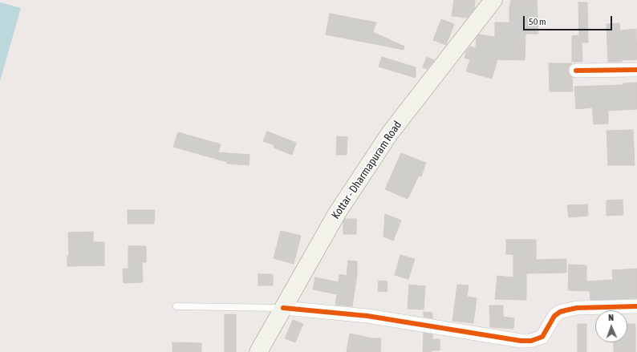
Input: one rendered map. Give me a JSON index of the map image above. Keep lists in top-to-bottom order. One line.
{"streets":{"main road":["Kottar - Dharmapuram Road"]},"scale_bar":"50 m","north":"top"}
